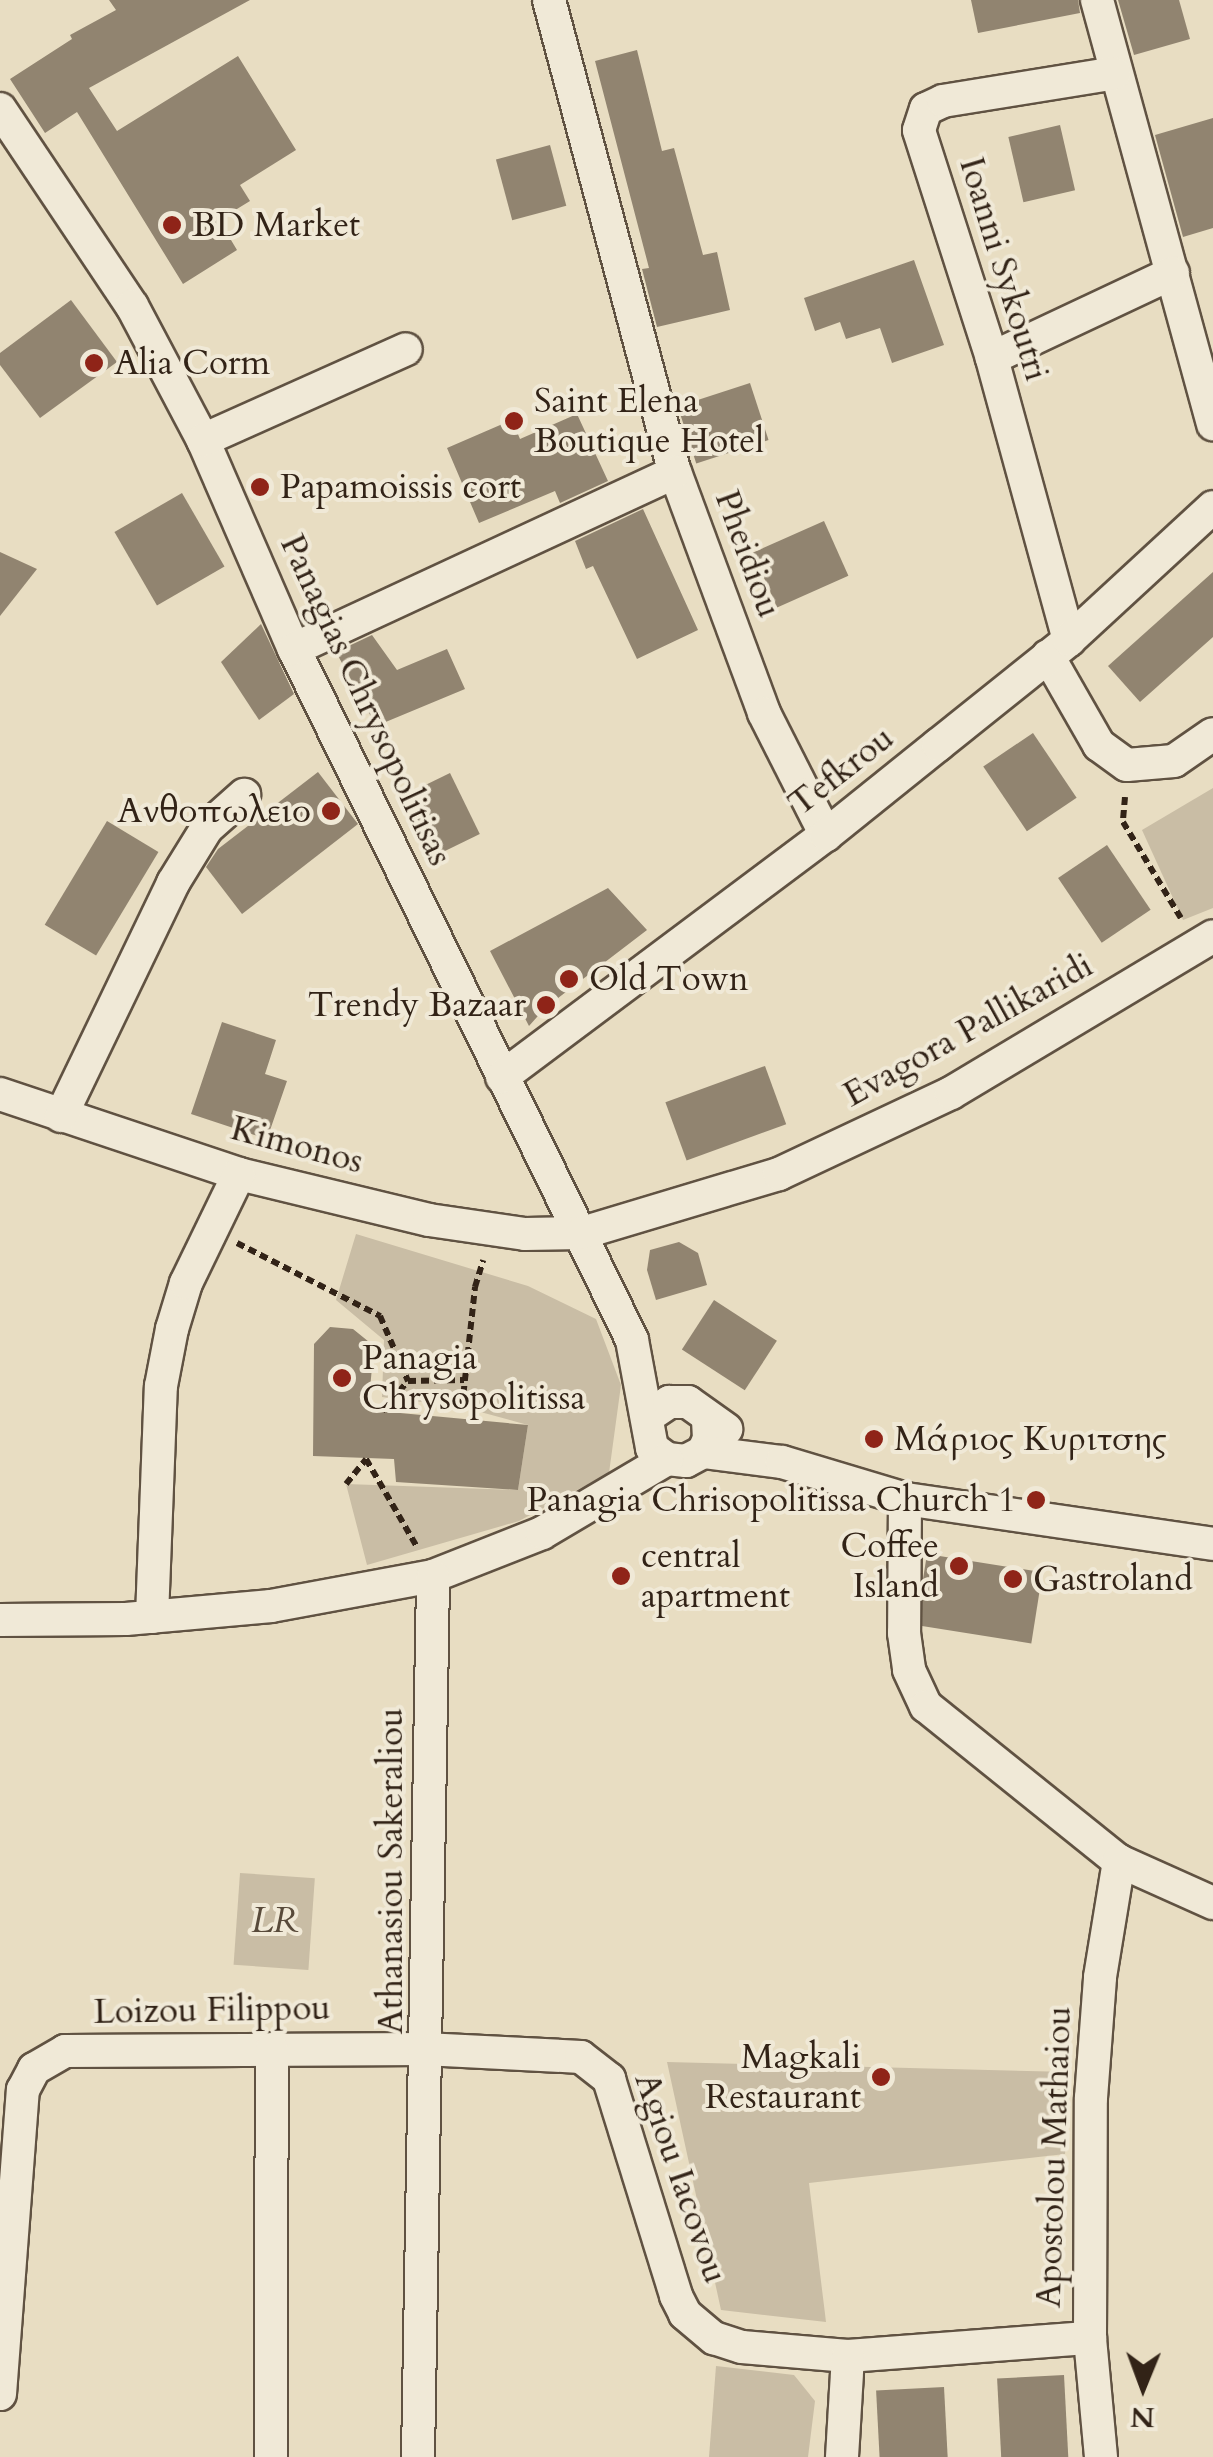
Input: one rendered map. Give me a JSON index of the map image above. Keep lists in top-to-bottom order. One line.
{"streets":{"street":["Ioanni Sykoutri","Pheidiou","Panagias Chrysopolitisas","Tefkrou","Evagora Pallikaridi","Kimonos","Athanasiou Sakeraliou","Loizou Filippou","Apostolou Mathaiou","Agiou Iacovou"]},"crossings":[["Ioanni Sykoutri","Tefkrou"],["Pheidiou","Tefkrou"],["Panagias Chrysopolitisas","Tefkrou"],["Panagias Chrysopolitisas","Evagora Pallikaridi"],["Panagias Chrysopolitisas","Kimonos"],["Evagora Pallikaridi","Kimonos"],["Athanasiou Sakeraliou","Loizou Filippou"],["Athanasiou Sakeraliou","Agiou Iacovou"],["Apostolou Mathaiou","Agiou Iacovou"]],"parks":["LR"],"places":["BD Market","Alia Corm","Saint Elena Boutique Hotel","Papamoissis cort","Ανθοπωλειο","Old Town","Trendy Bazaar","Panagia Chrysopolitissa","Μάριος Κυριτσης","Panagia Chrisopolitissa Church 1","Coffee Island","central apartment","Gastroland","Magkali Restaurant"],"north":"bottom"}
